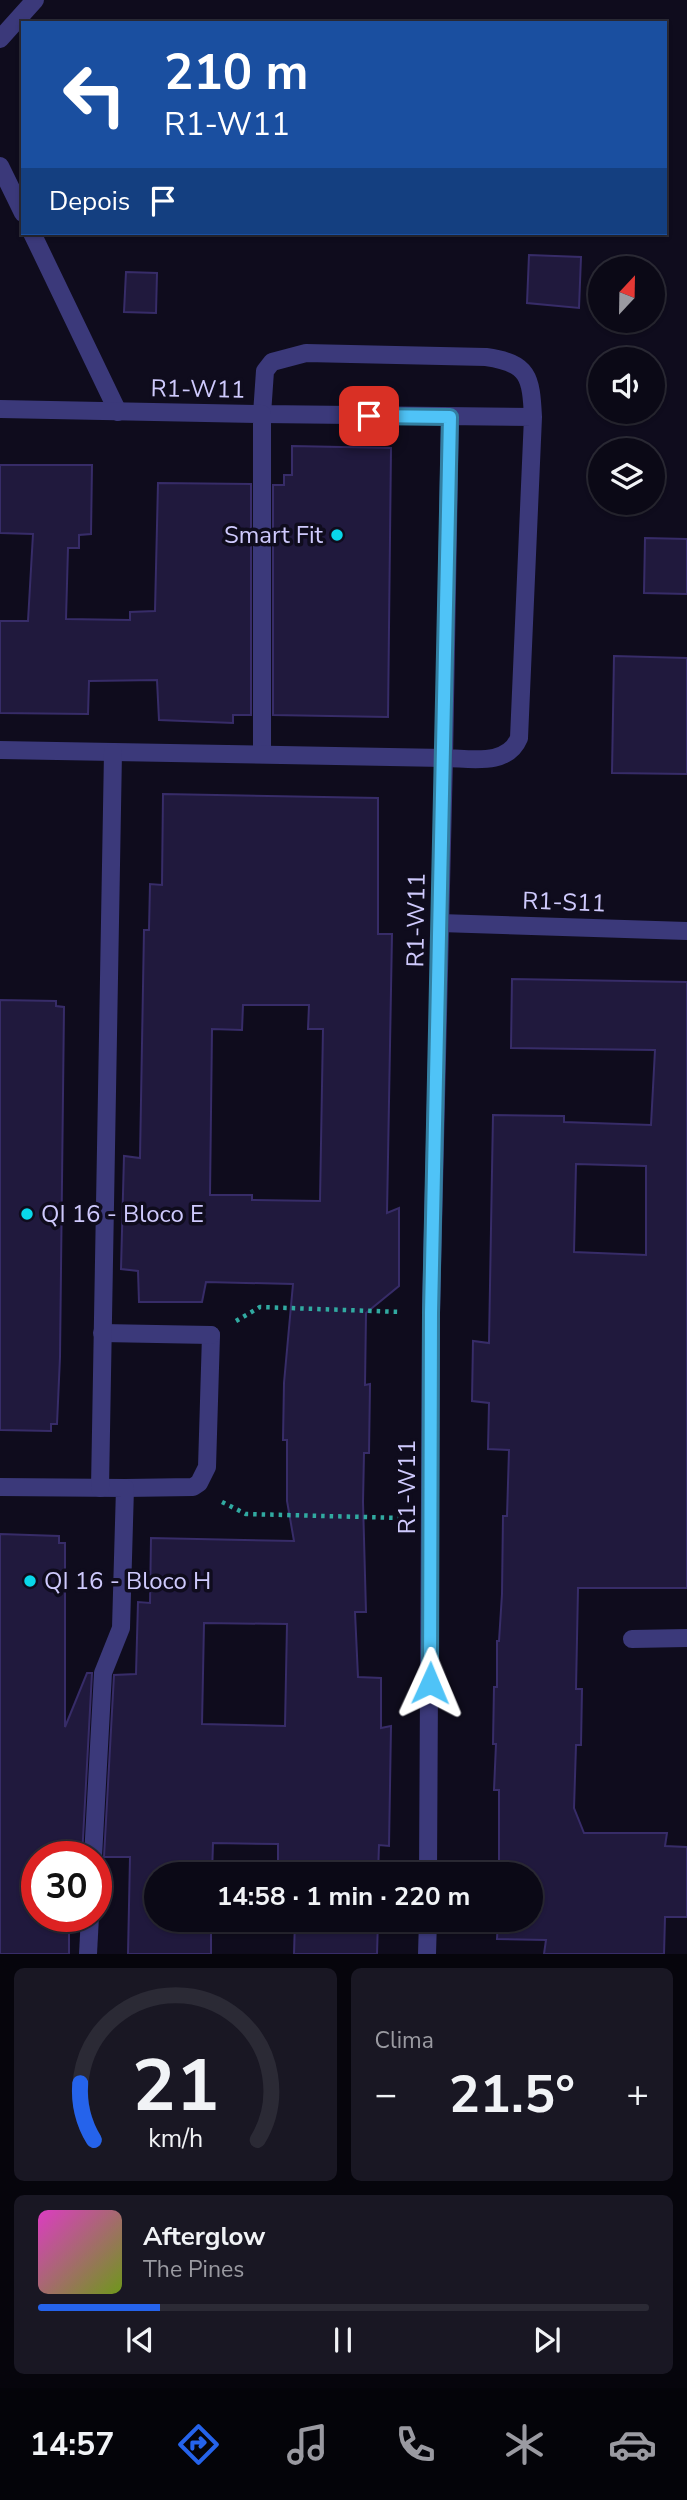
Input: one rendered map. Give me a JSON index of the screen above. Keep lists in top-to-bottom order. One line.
{"streets":{"street":["R1-W11","R1-S11"]},"crossings":[["R1-W11","R1-S11"]],"places":["Smart Fit","QI 16 - Bloco E","QI 16 - Bloco H"],"north":"top","page":{"turn":["210 m","R1-W11"],"then":"Depois","limit":"30","trip":"14:58 · 1 min · 220 m","tile":"Clima","heat":["−","21.5°","+"],"song":["Afterglow","The Pines"],"tabs":"14:57","gauge":["21","km/h"]}}
